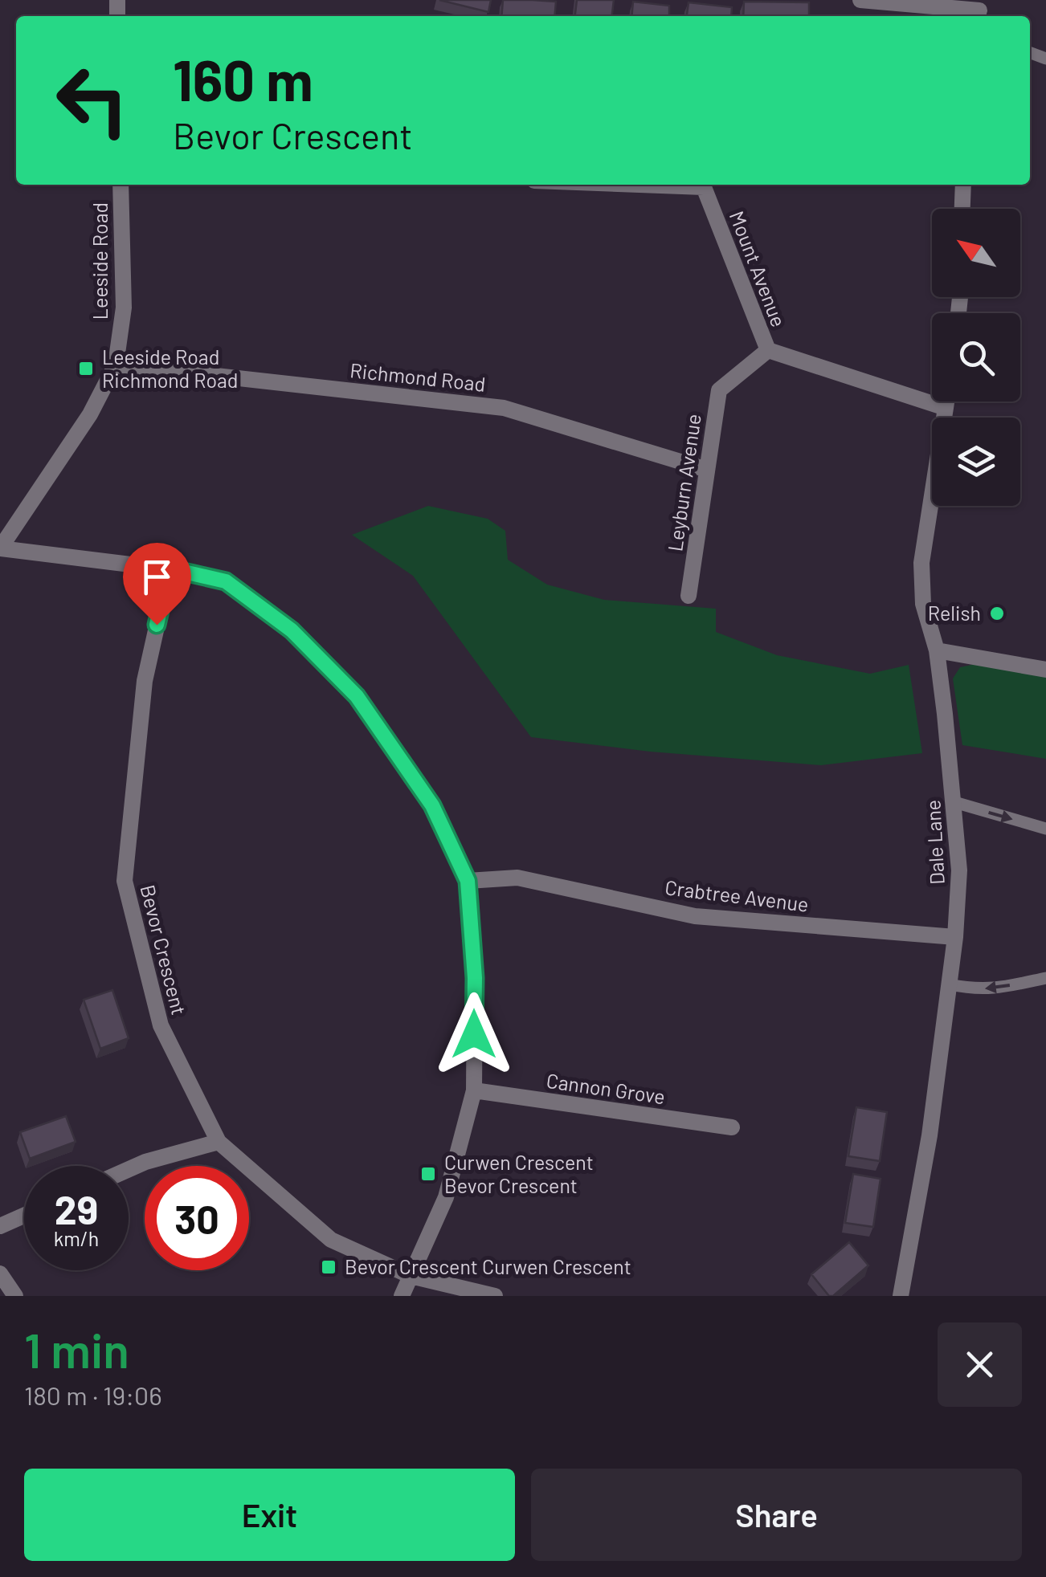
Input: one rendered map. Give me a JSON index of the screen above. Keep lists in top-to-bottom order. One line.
{"streets":{"street":["Leeside Road","Mount Avenue","Richmond Road","Leyburn Avenue","Dale Lane","Crabtree Avenue","Bevor Crescent","Cannon Grove"]},"crossings":[["Leeside Road","Richmond Road"],["Mount Avenue","Leyburn Avenue"],["Mount Avenue","Dale Lane"],["Richmond Road","Leyburn Avenue"],["Dale Lane","Crabtree Avenue"]],"places":{"transit":["Leeside Road Richmond Road","Curwen Crescent Bevor Crescent","Bevor Crescent Curwen Crescent"],"other":["Relish"]},"north":"top left","page":{"turn":["160 m","Bevor Crescent"],"speed":"29 km/h","limit":"30","heading":["1 min","180 m · 19:06"],"buttons":["Exit","Share"]}}
